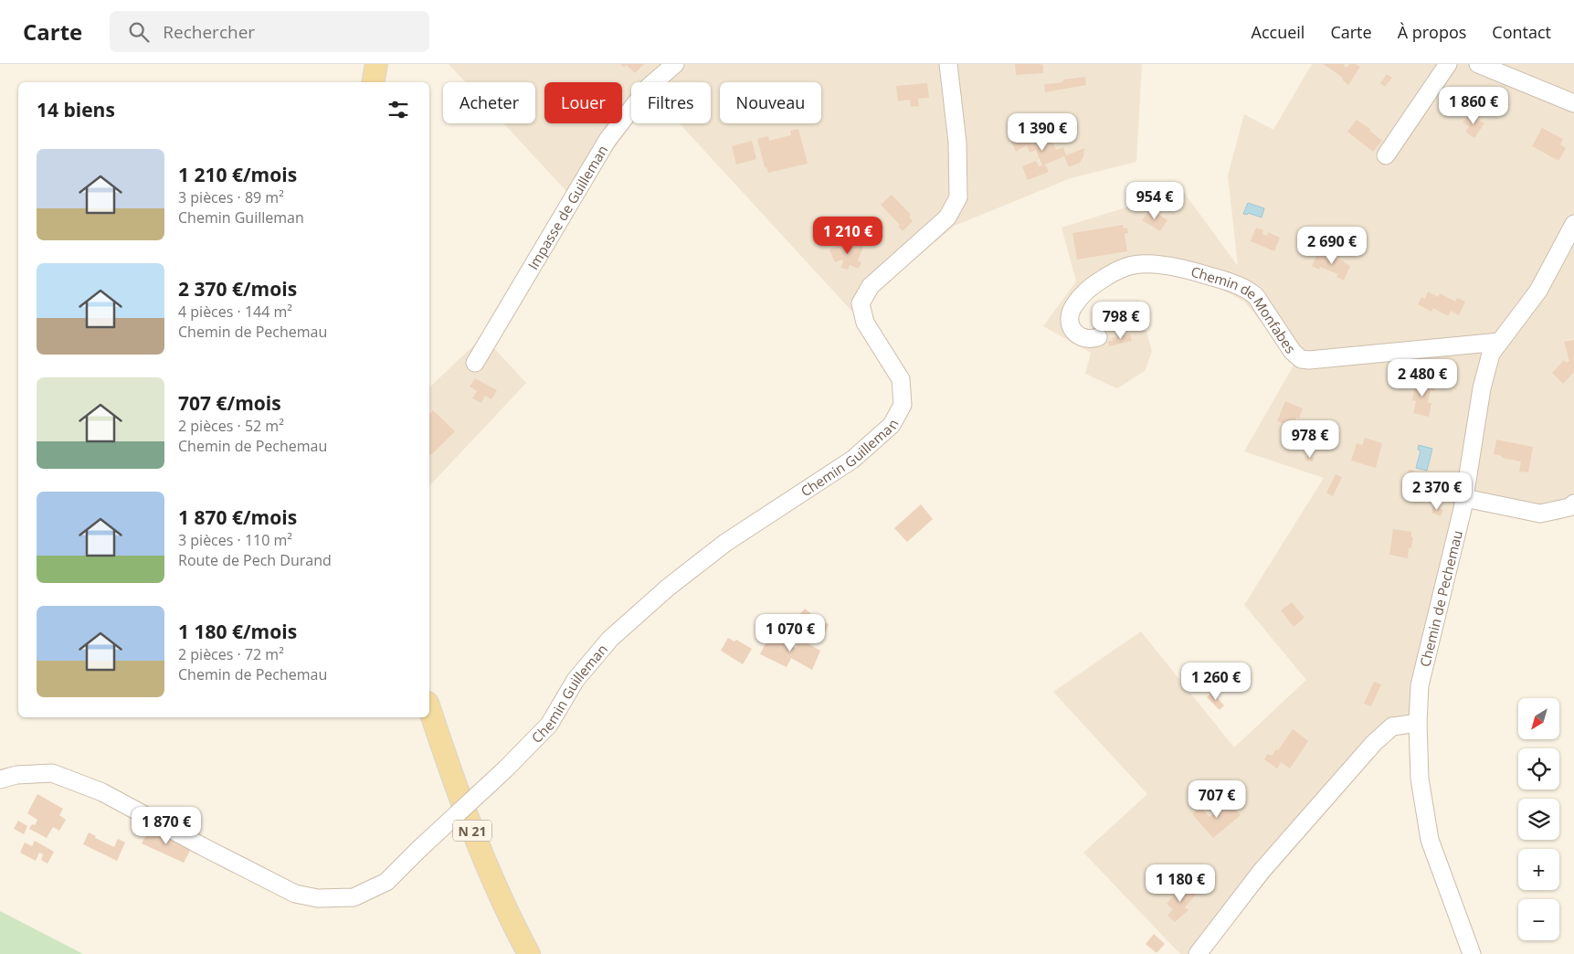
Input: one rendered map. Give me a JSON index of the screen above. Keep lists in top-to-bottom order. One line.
{"streets":{"main road":["N 21"],"street":["Impasse de Guilleman","Chemin de Monfabes","Chemin Guilleman","Chemin de Pechemau"]},"crossings":[["Chemin de Monfabes","Chemin de Pechemau"]],"north":"bottom left","page":{"header":"Carte","search":"Rechercher","nav":["Accueil","Carte","À propos","Contact"],"chip":["Acheter","Louer","Filtres","Nouveau"],"heading":"14 biens","price":["1 860 €","1 390 €","954 €","1 210 €","2 690 €","798 €","2 480 €","978 €","2 370 €","1 070 €","1 260 €","707 €","1 870 €","1 180 €"],"list":[{"name":"1 210 €/mois","note":"3 pièces · 89 m² · Chemin Guilleman"},{"name":"2 370 €/mois","note":"4 pièces · 144 m² · Chemin de Pechemau"},{"name":"707 €/mois","note":"2 pièces · 52 m² · Chemin de Pechemau"},{"name":"1 870 €/mois","note":"3 pièces · 110 m² · Route de Pech Durand"},{"name":"1 180 €/mois","note":"2 pièces · 72 m² · Chemin de Pechemau"}],"map_buttons":["+","−"]}}
